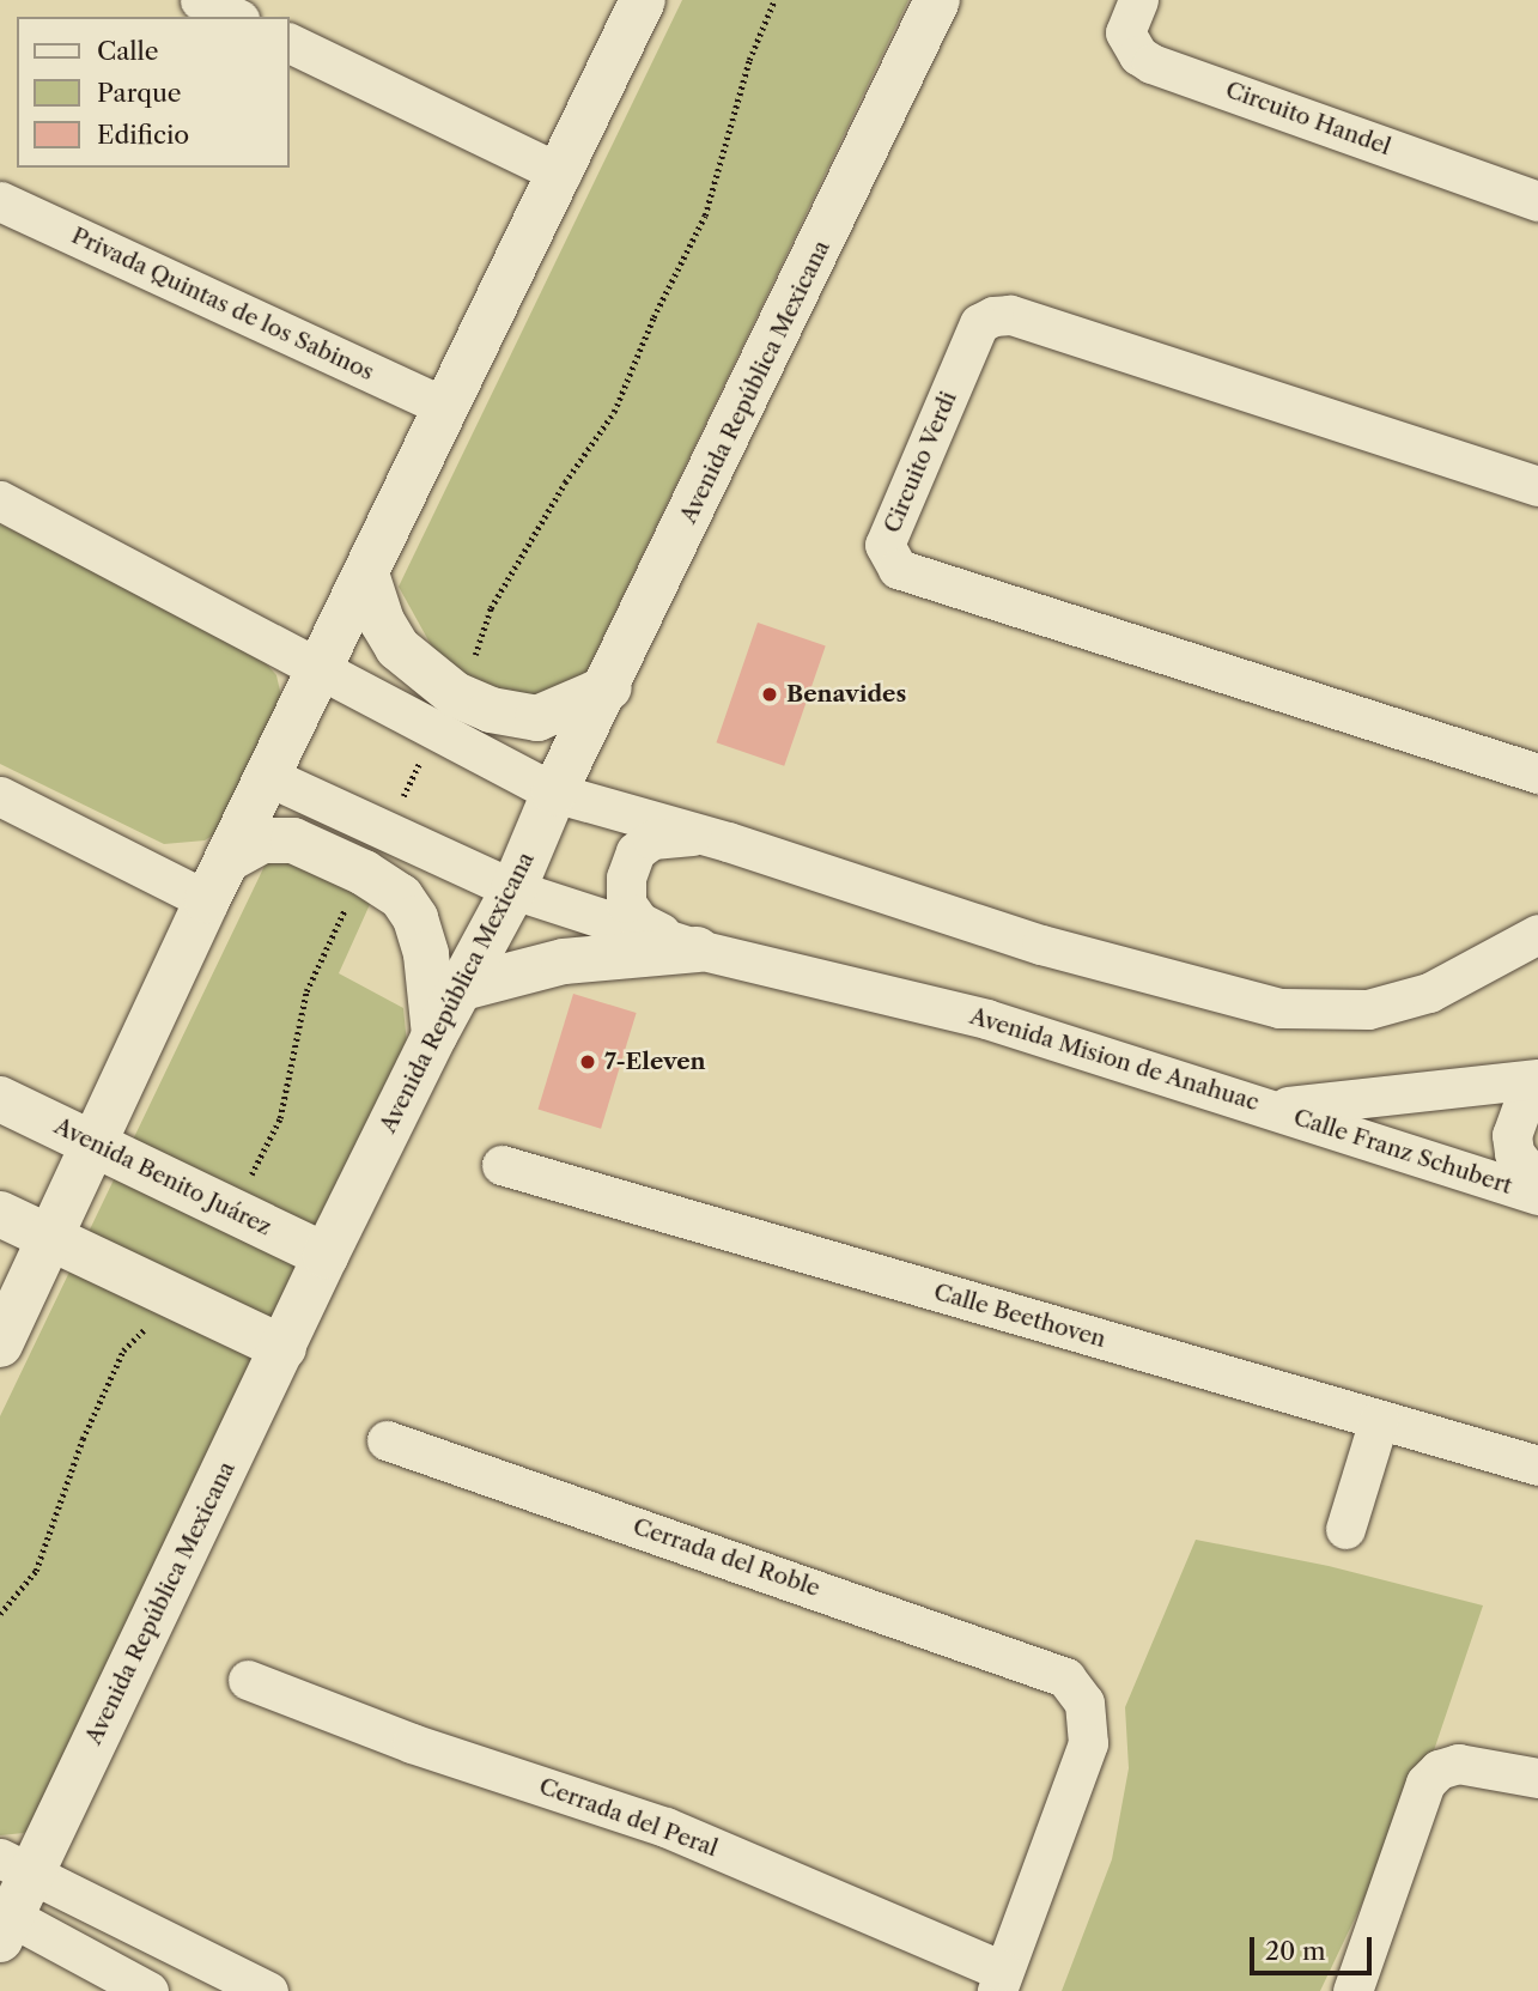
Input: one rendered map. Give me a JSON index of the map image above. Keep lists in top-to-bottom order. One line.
{"streets":{"main road":["Avenida República Mexicana","Avenida Benito Juárez"],"street":["Circuito Handel","Privada Quintas de los Sabinos","Circuito Verdi","Avenida Mision de Anahuac","Calle Franz Schubert","Calle Beethoven","Cerrada del Roble","Cerrada del Peral"]},"crossings":[["Avenida República Mexicana","Avenida Mision de Anahuac"],["Avenida República Mexicana","Avenida Benito Juárez"],["Avenida Mision de Anahuac","Calle Franz Schubert"],["Cerrada del Roble","Cerrada del Peral"]],"places":["Benavides","7-Eleven"],"legend":["Calle","Parque","Edificio"],"scale_bar":"20 m"}
